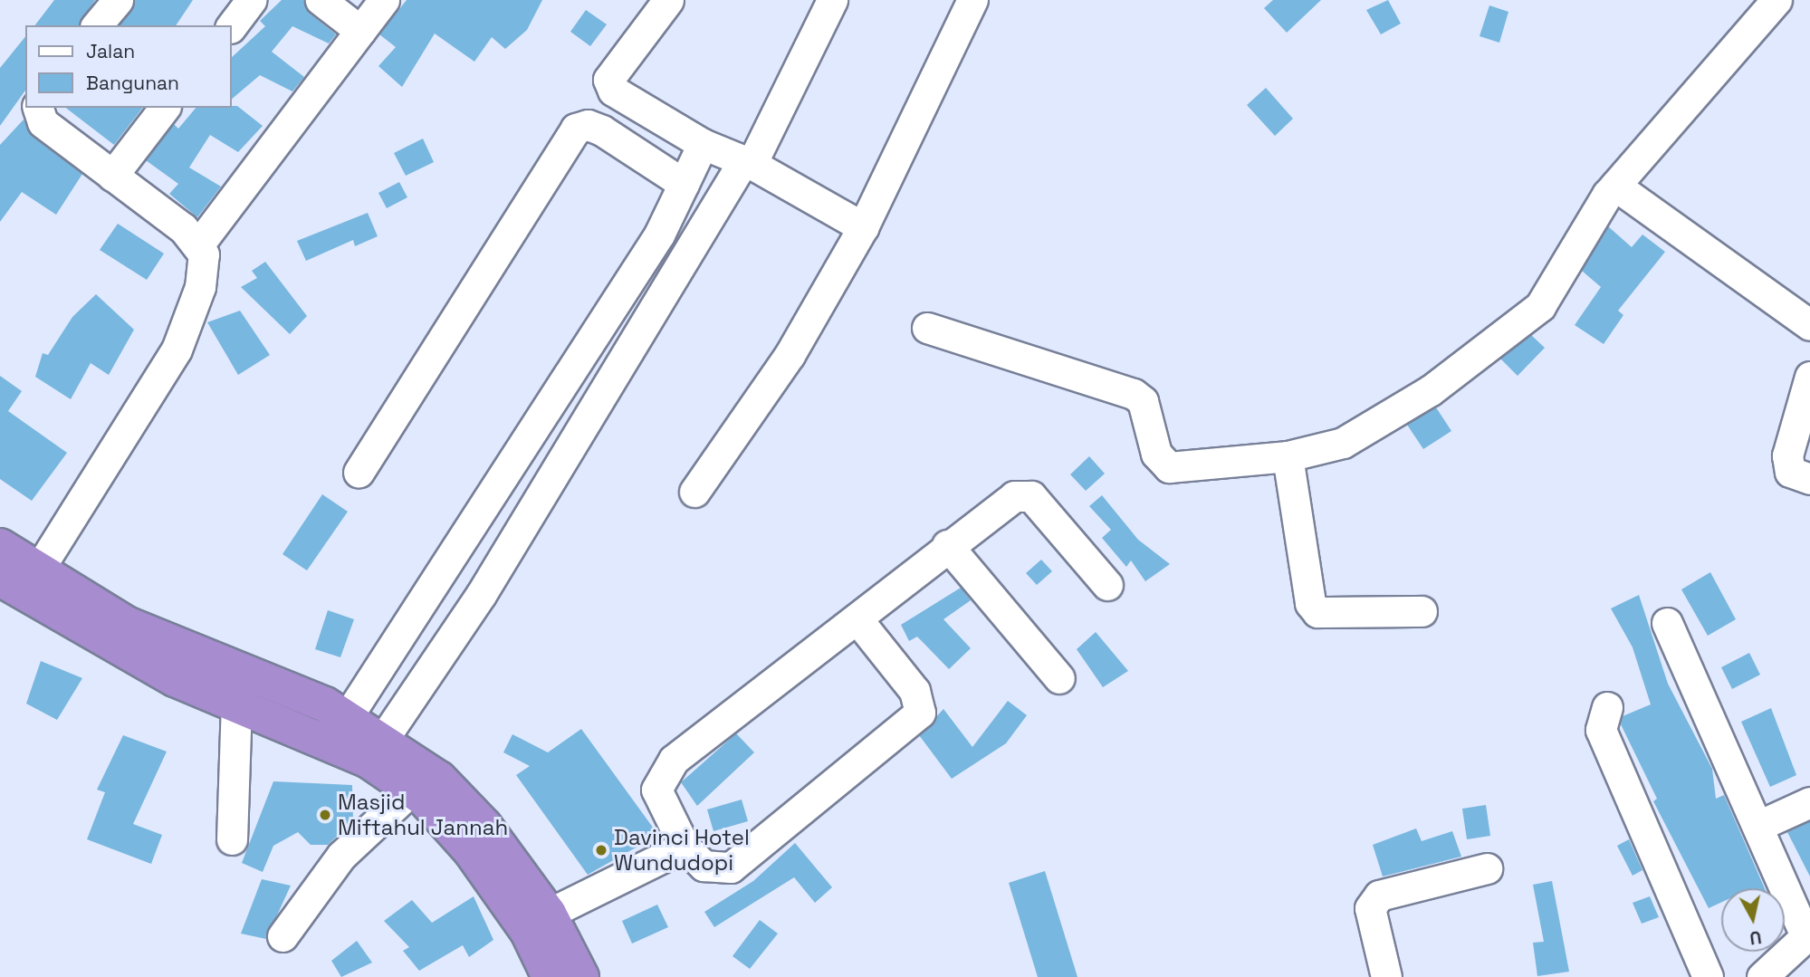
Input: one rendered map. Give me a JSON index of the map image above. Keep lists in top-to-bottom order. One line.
{"places":["Masjid Miftahul Jannah","Davinci Hotel Wundudopi"],"legend":["Jalan","Bangunan"],"north":"bottom"}
